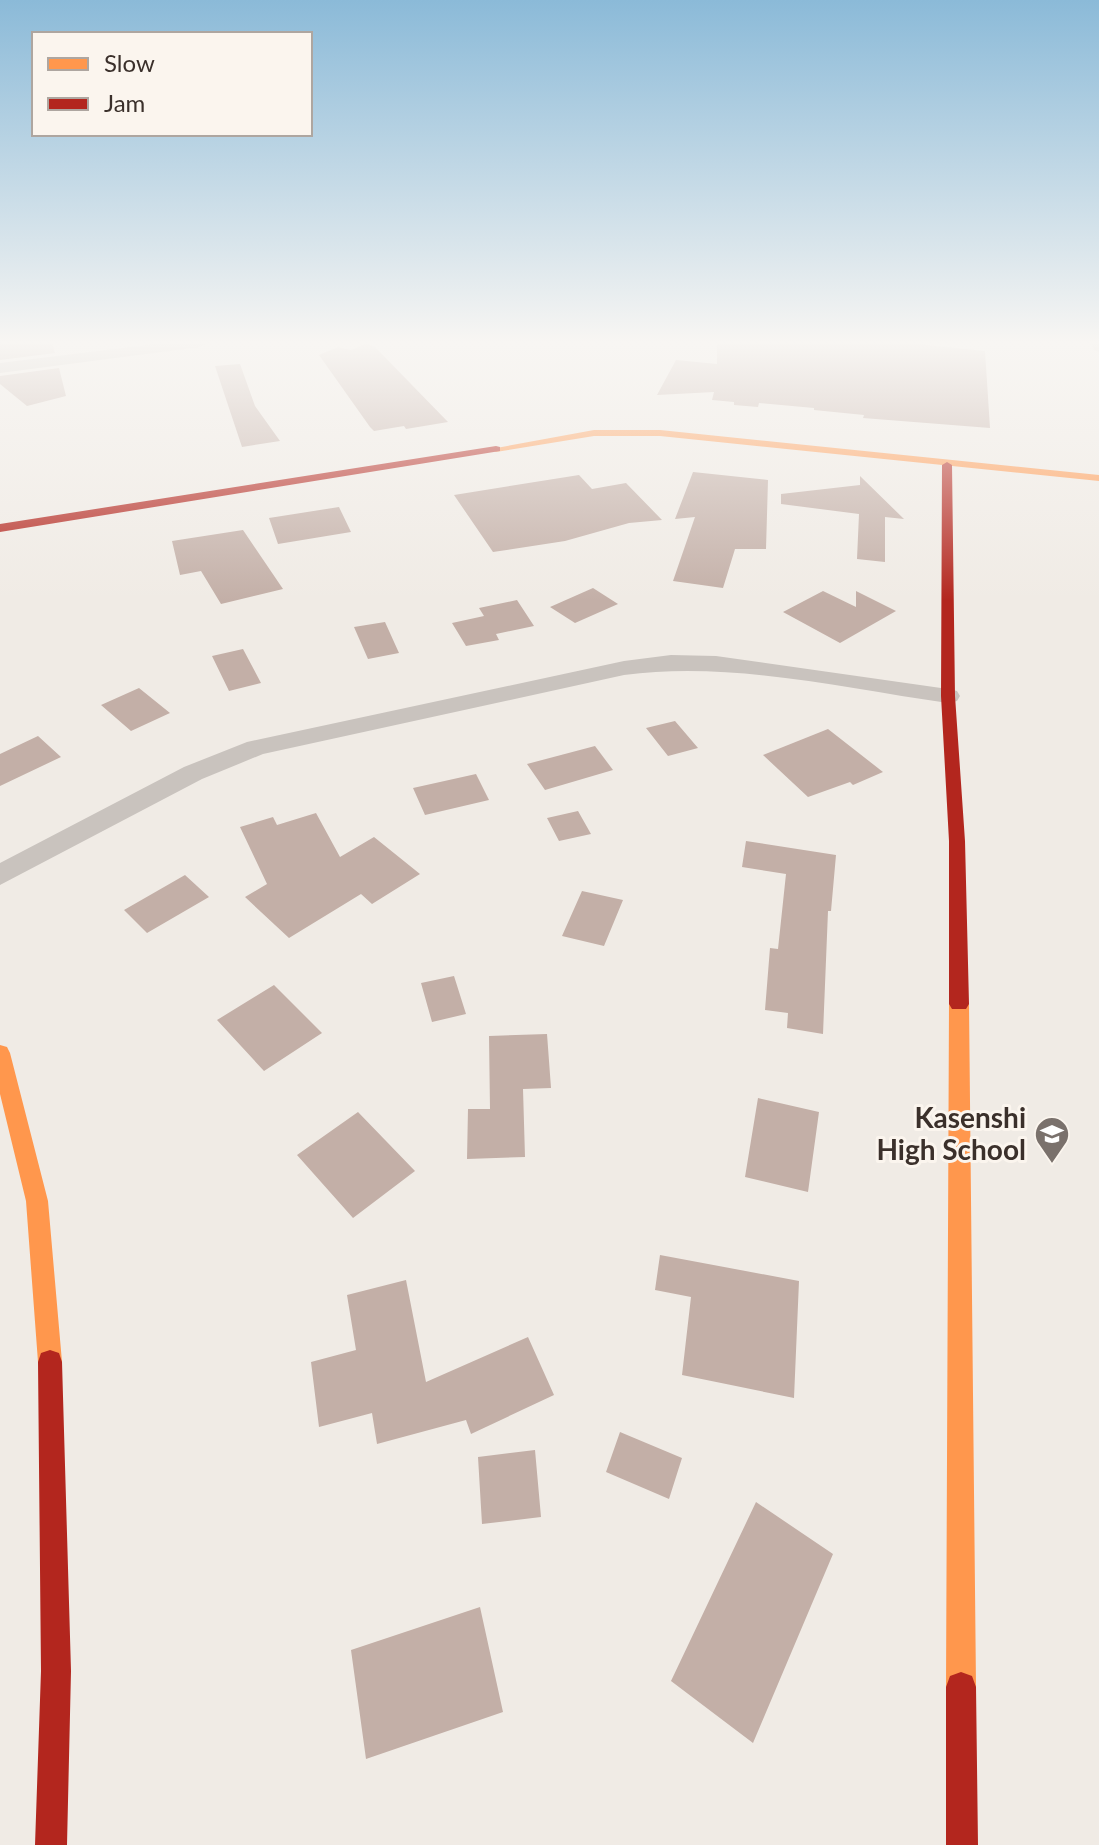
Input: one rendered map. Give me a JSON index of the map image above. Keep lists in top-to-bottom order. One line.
{"places":{"school or university":["Kasenshi High School"]},"legend":["Slow","Jam"]}
